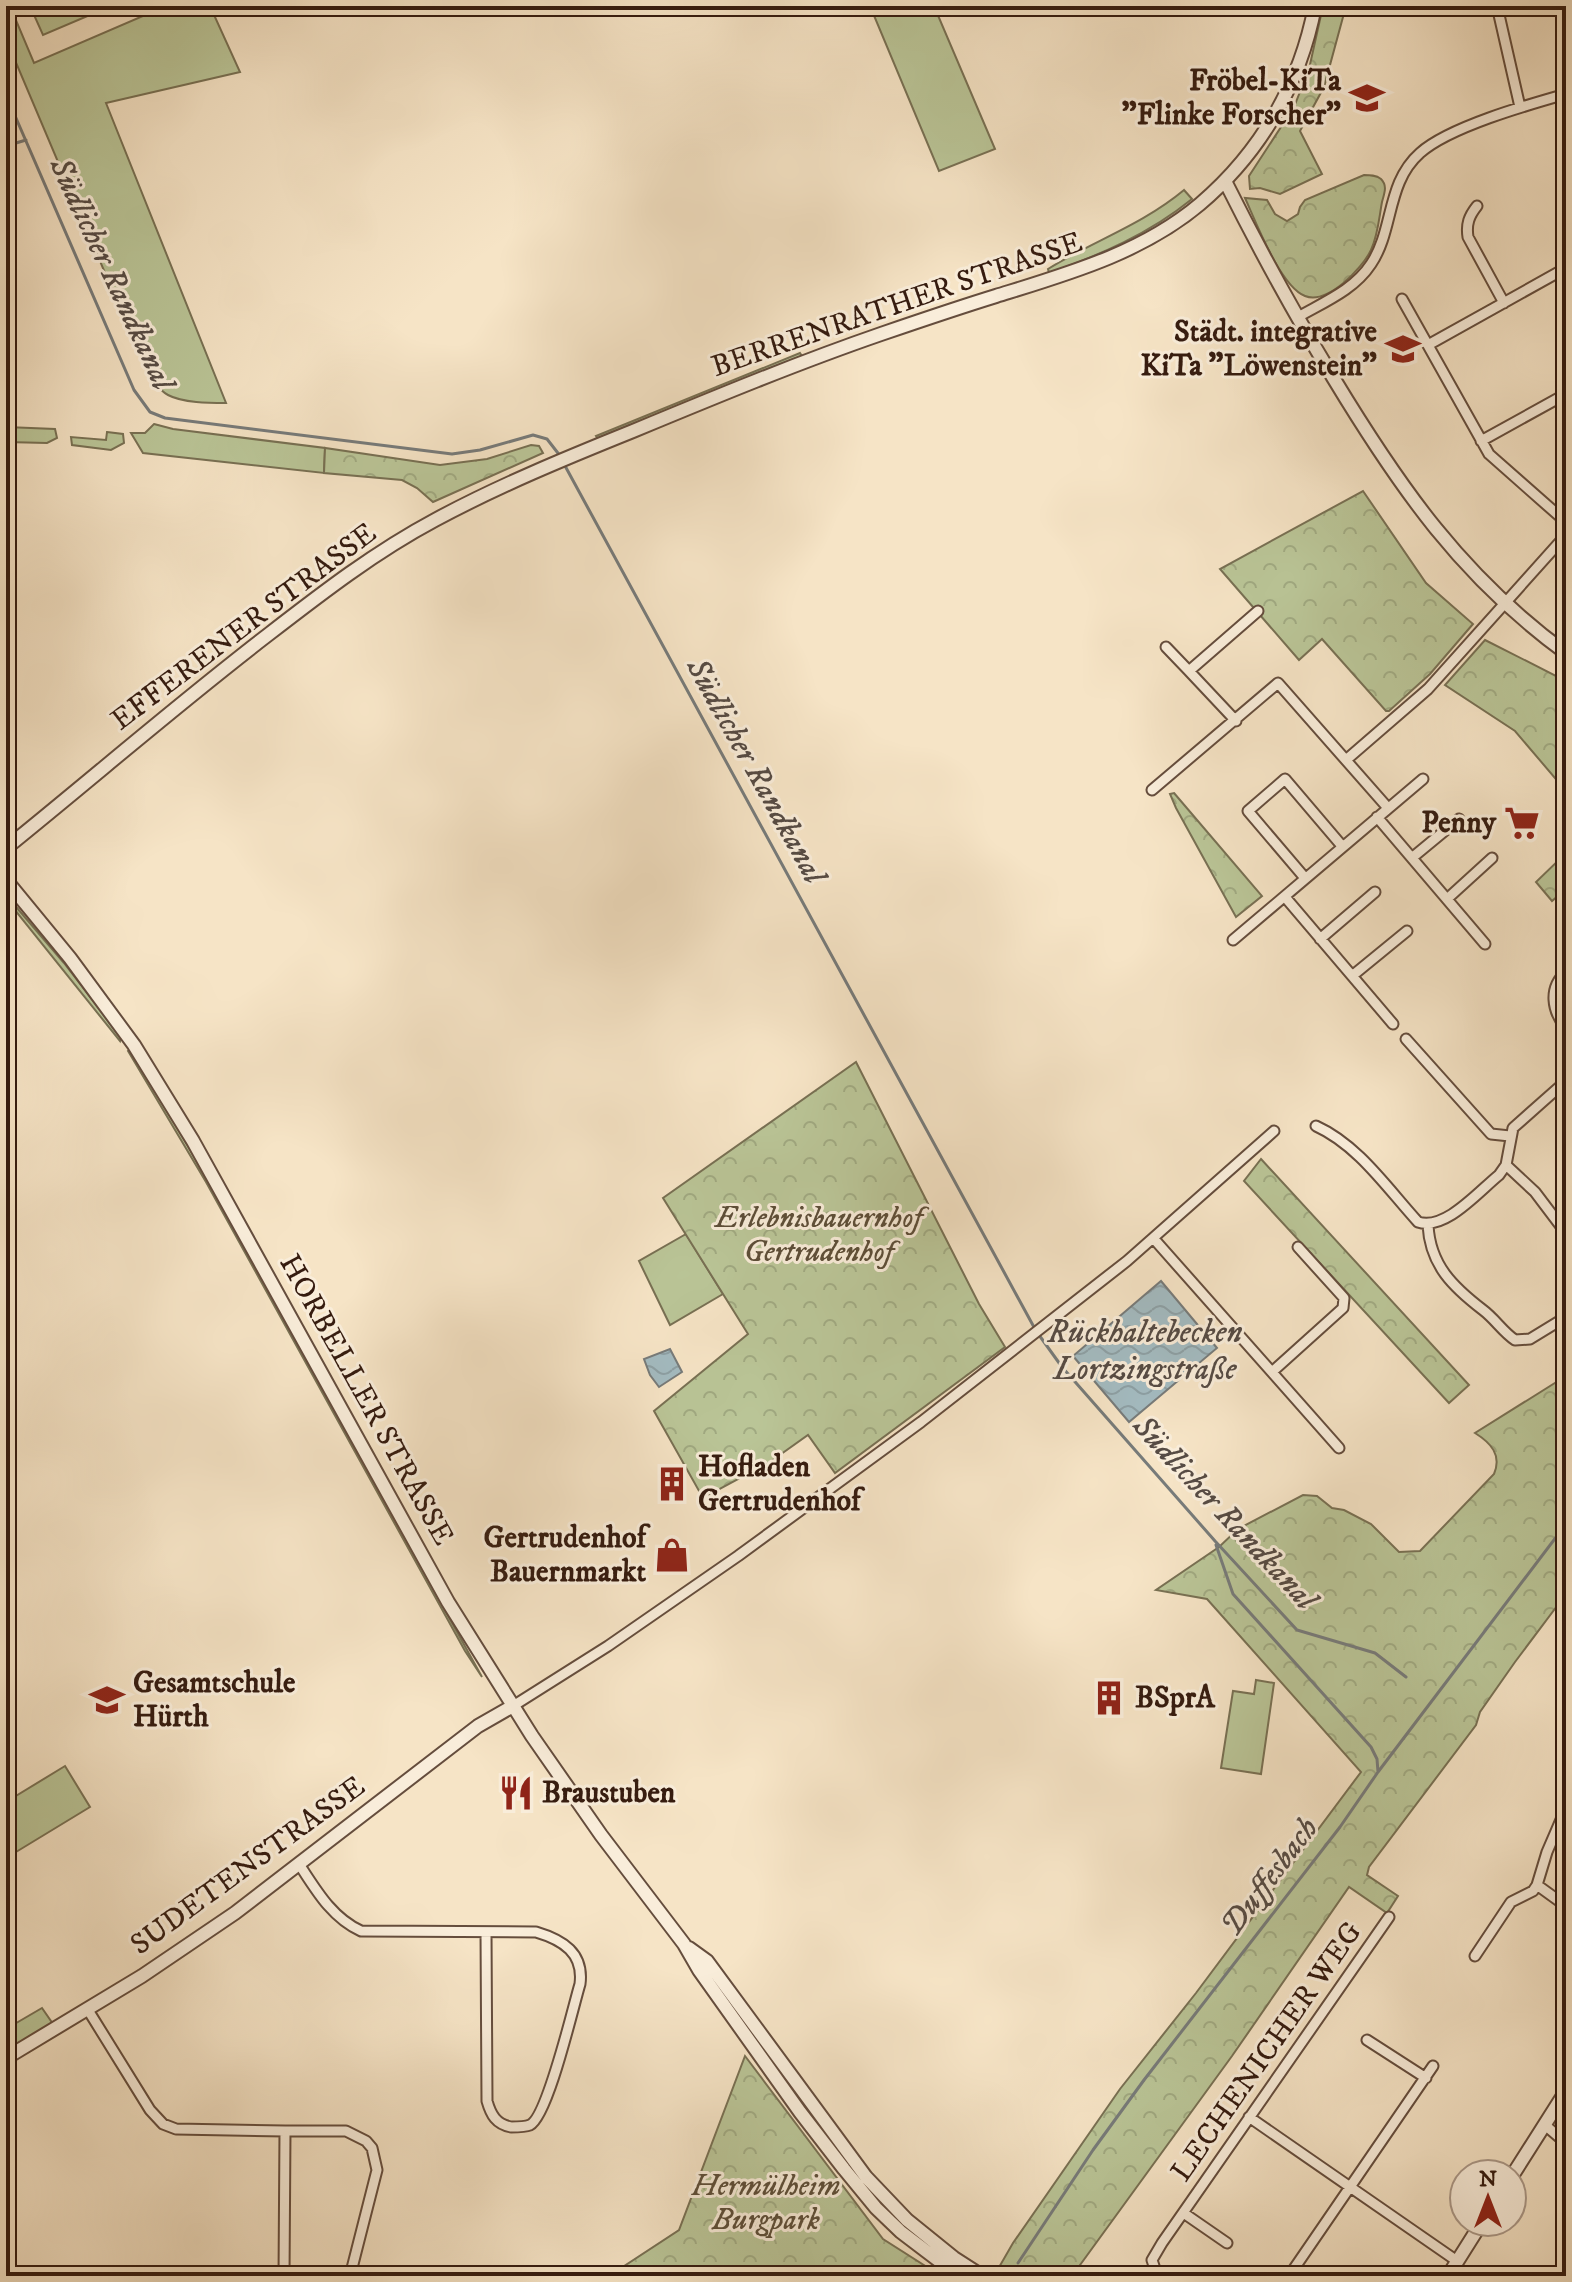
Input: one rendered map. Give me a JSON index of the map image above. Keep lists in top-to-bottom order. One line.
{"streets":{"street":["BERRENRATHER STRASSE","EFFERENER STRASSE","HORBELLER STRASSE","SUDETENSTRASSE","LECHENICHER WEG"]},"crossings":[["BERRENRATHER STRASSE","EFFERENER STRASSE"],["HORBELLER STRASSE","SUDETENSTRASSE"]],"water":["Südlicher Randkanal","Rückhaltebecken Lortzingstraße","Duffesbach"],"parks":["Erlebnisbauernhof Gertrudenhof","Hermülheim Burgpark"],"places":{"school or university":["Fröbel-KiTa \"Flinke Forscher\"","Städt. integrative KiTa \"Löwenstein\"","Gesamtschule Hürth"],"supermarket":["Penny"],"building":["Hofladen Gertrudenhof","BSprA"],"shop":["Gertrudenhof Bauernmarkt"],"restaurant":["Braustuben"]},"north":"top"}
